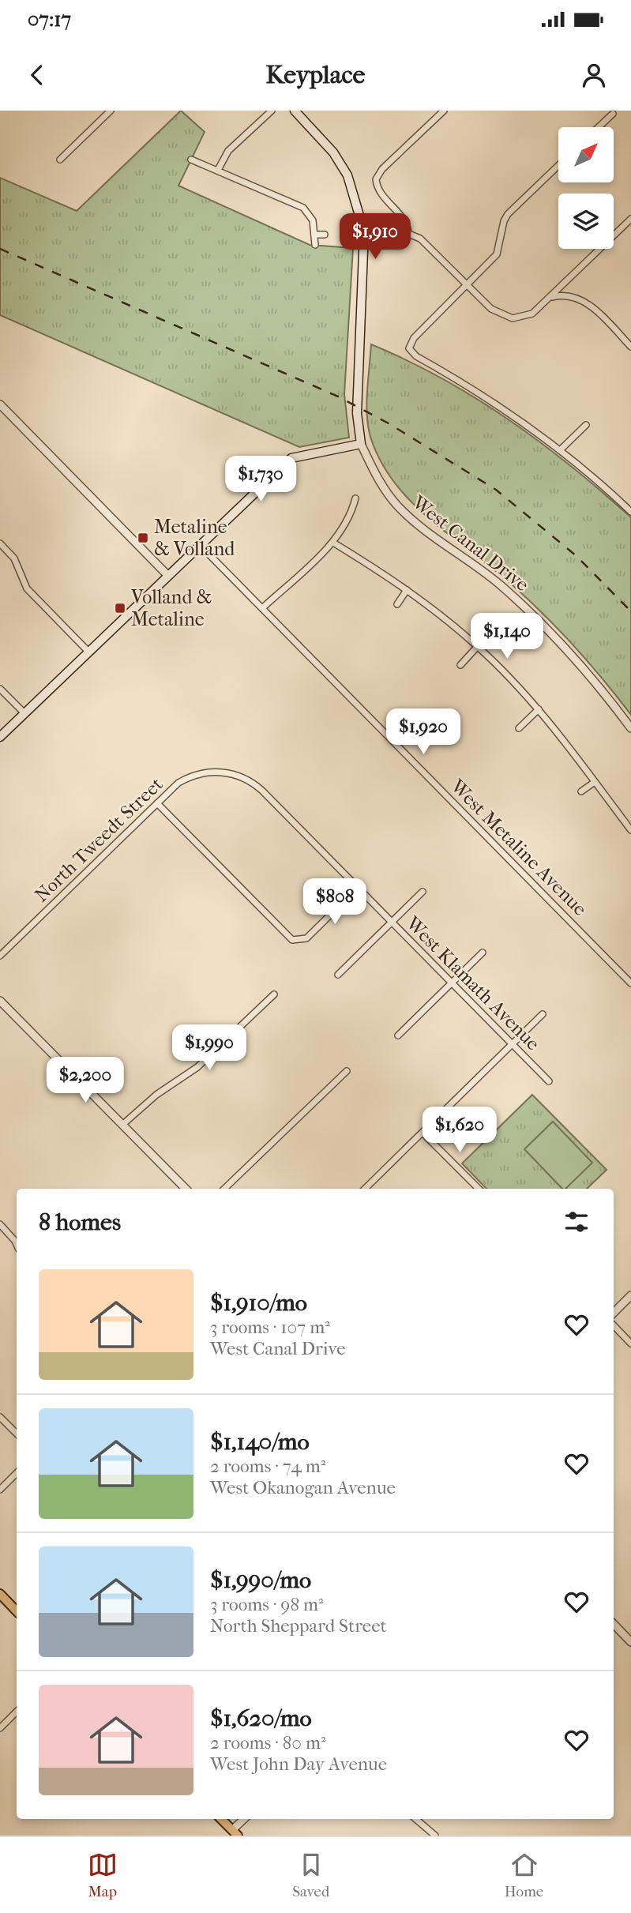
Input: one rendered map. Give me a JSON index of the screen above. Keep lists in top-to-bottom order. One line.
{"streets":{"main road":["West Canal Drive"],"street":["North Tweedt Street","West Metaline Avenue","West Klamath Avenue"]},"crossings":[["North Tweedt Street","West Klamath Avenue"]],"places":{"transit":["Metaline & Volland","Volland & Metaline"]},"north":"top right","page":{"status":"07:17","header":"Keyplace","price":["$1,910","$1,730","$1,140","$1,920","$808","$1,990","$2,200","$1,620"],"heading":"8 homes","list":[{"name":"$1,910/mo","note":"3 rooms · 107 m² · West Canal Drive"},{"name":"$1,140/mo","note":"2 rooms · 74 m² · West Okanogan Avenue"},{"name":"$1,990/mo","note":"3 rooms · 98 m² · North Sheppard Street"},{"name":"$1,620/mo","note":"2 rooms · 80 m² · West John Day Avenue"}],"tabs":["Map","Saved","Home"]}}
